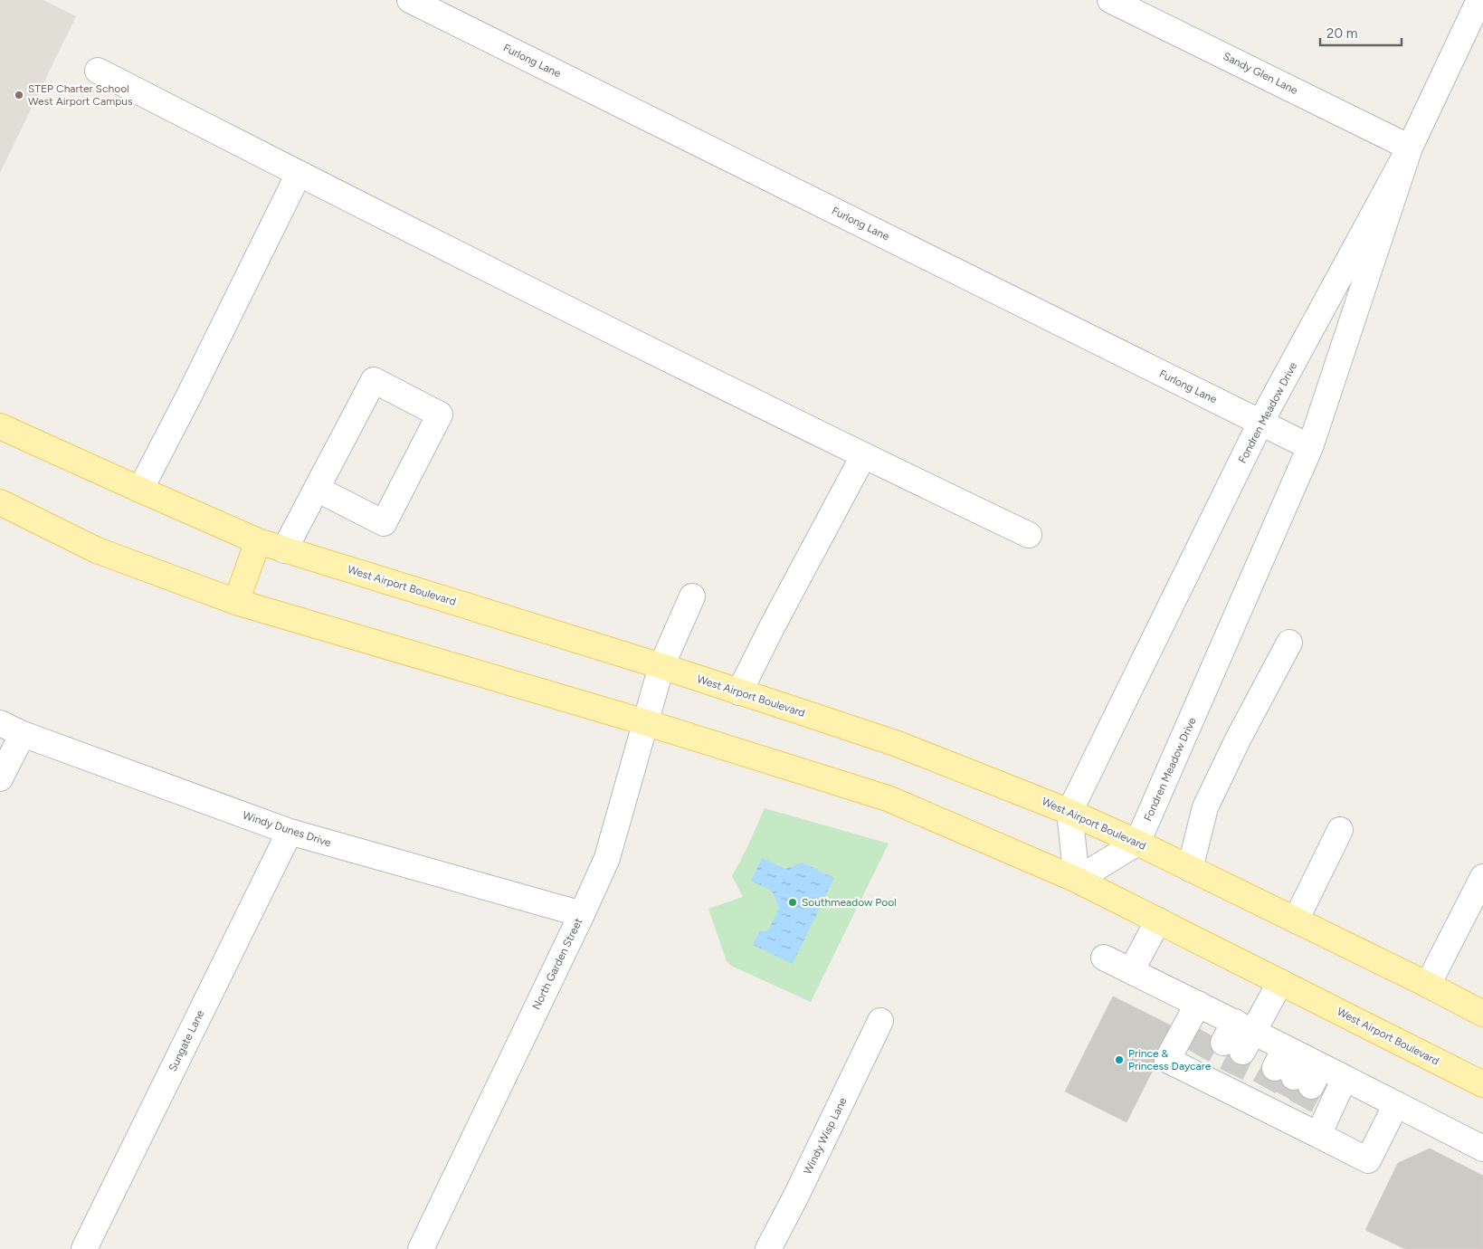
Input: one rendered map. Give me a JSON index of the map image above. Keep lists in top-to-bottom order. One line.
{"streets":{"main road":["West Airport Boulevard"],"street":["Furlong Lane","Sandy Glen Lane","Fondren Meadow Drive","Windy Dunes Drive","North Garden Street","Sungate Lane","Windy Wisp Lane"]},"crossings":[["Furlong Lane","Fondren Meadow Drive"],["Sandy Glen Lane","Fondren Meadow Drive"],["Fondren Meadow Drive","West Airport Boulevard"],["West Airport Boulevard","North Garden Street"],["Windy Dunes Drive","North Garden Street"],["Windy Dunes Drive","Sungate Lane"]],"places":["STEP Charter School West Airport Campus","Southmeadow Pool","Prince & Princess Daycare"],"scale_bar":"20 m"}
